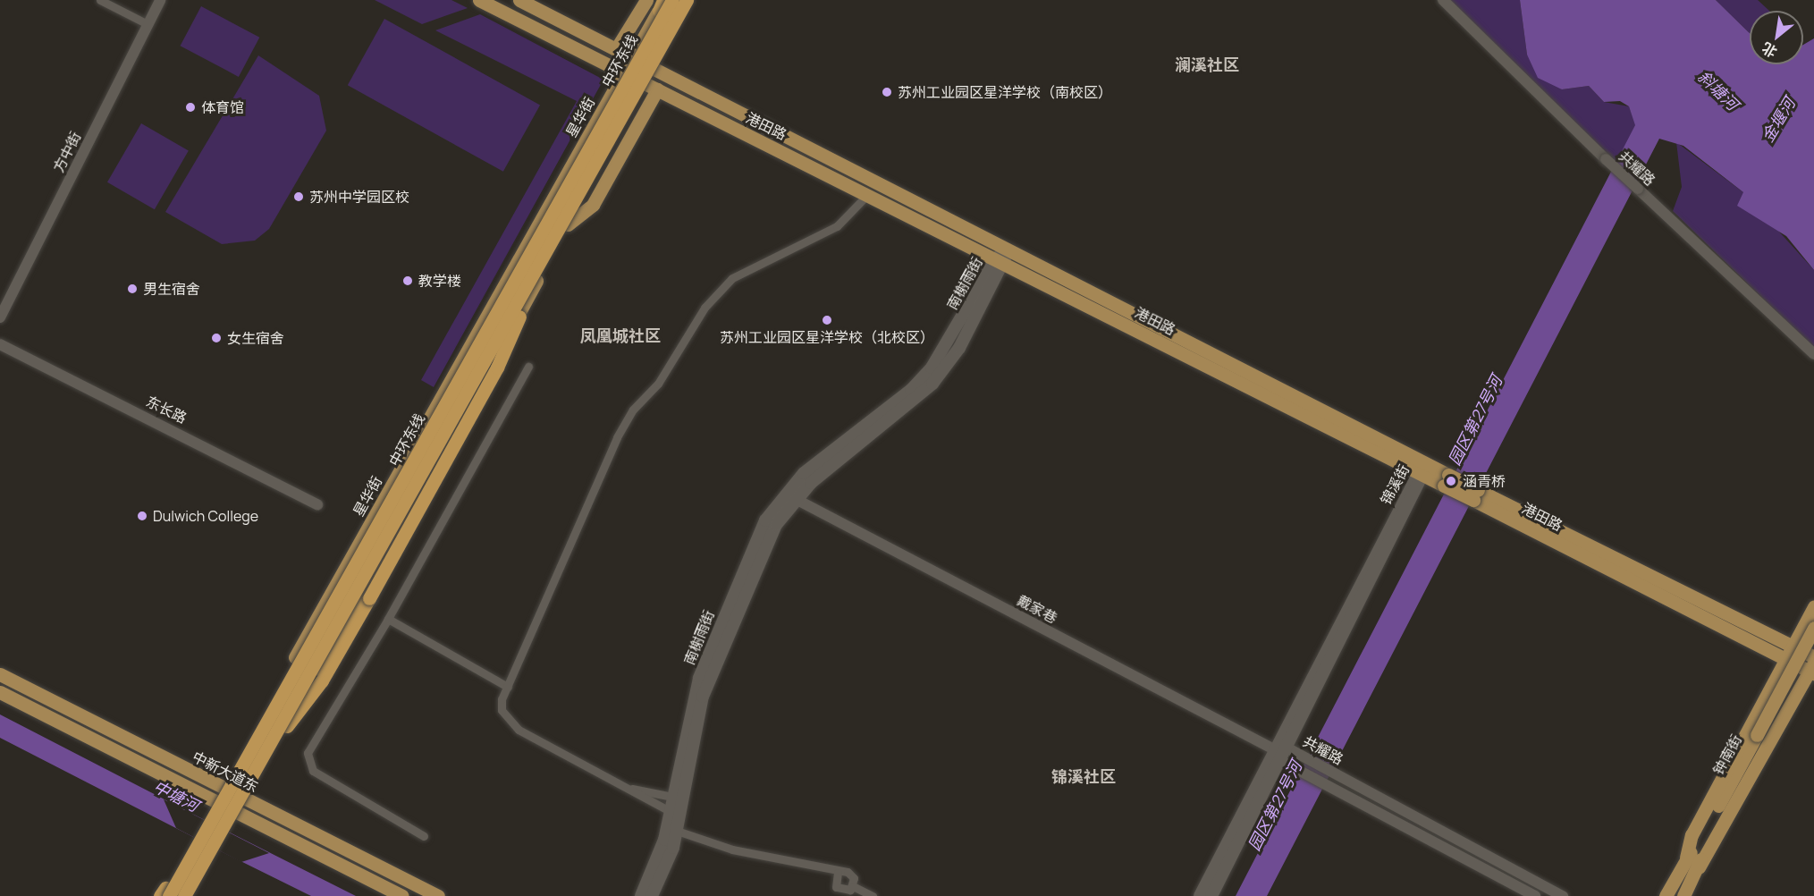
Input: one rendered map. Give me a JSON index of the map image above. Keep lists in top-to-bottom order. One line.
{"streets":{"highway":["中环东线"],"main road":["星华街","港田路","南榭雨街","锦溪街","钟南街","中新大道东"],"street":["方中街","共耀路","东长路","戴家巷"]},"crossings":[["中环东线","星华街"],["星华街","港田路"],["星华街","中新大道东"],["港田路","南榭雨街"],["港田路","锦溪街"],["共耀路","锦溪街"],["共耀路","戴家巷"],["南榭雨街","戴家巷"],["锦溪街","戴家巷"]],"districts":["澜溪社区","凤凰城社区","锦溪社区"],"water":["斜塘河","金堰河","园区第27号河","中塘河"],"places":["苏州工业园区星洋学校（南校区）","体育馆","苏州中学园区校","教学楼","男生宿舍","苏州工业园区星洋学校（北校区）","女生宿舍","涵青桥","Dulwich College"],"north":"bottom left"}
